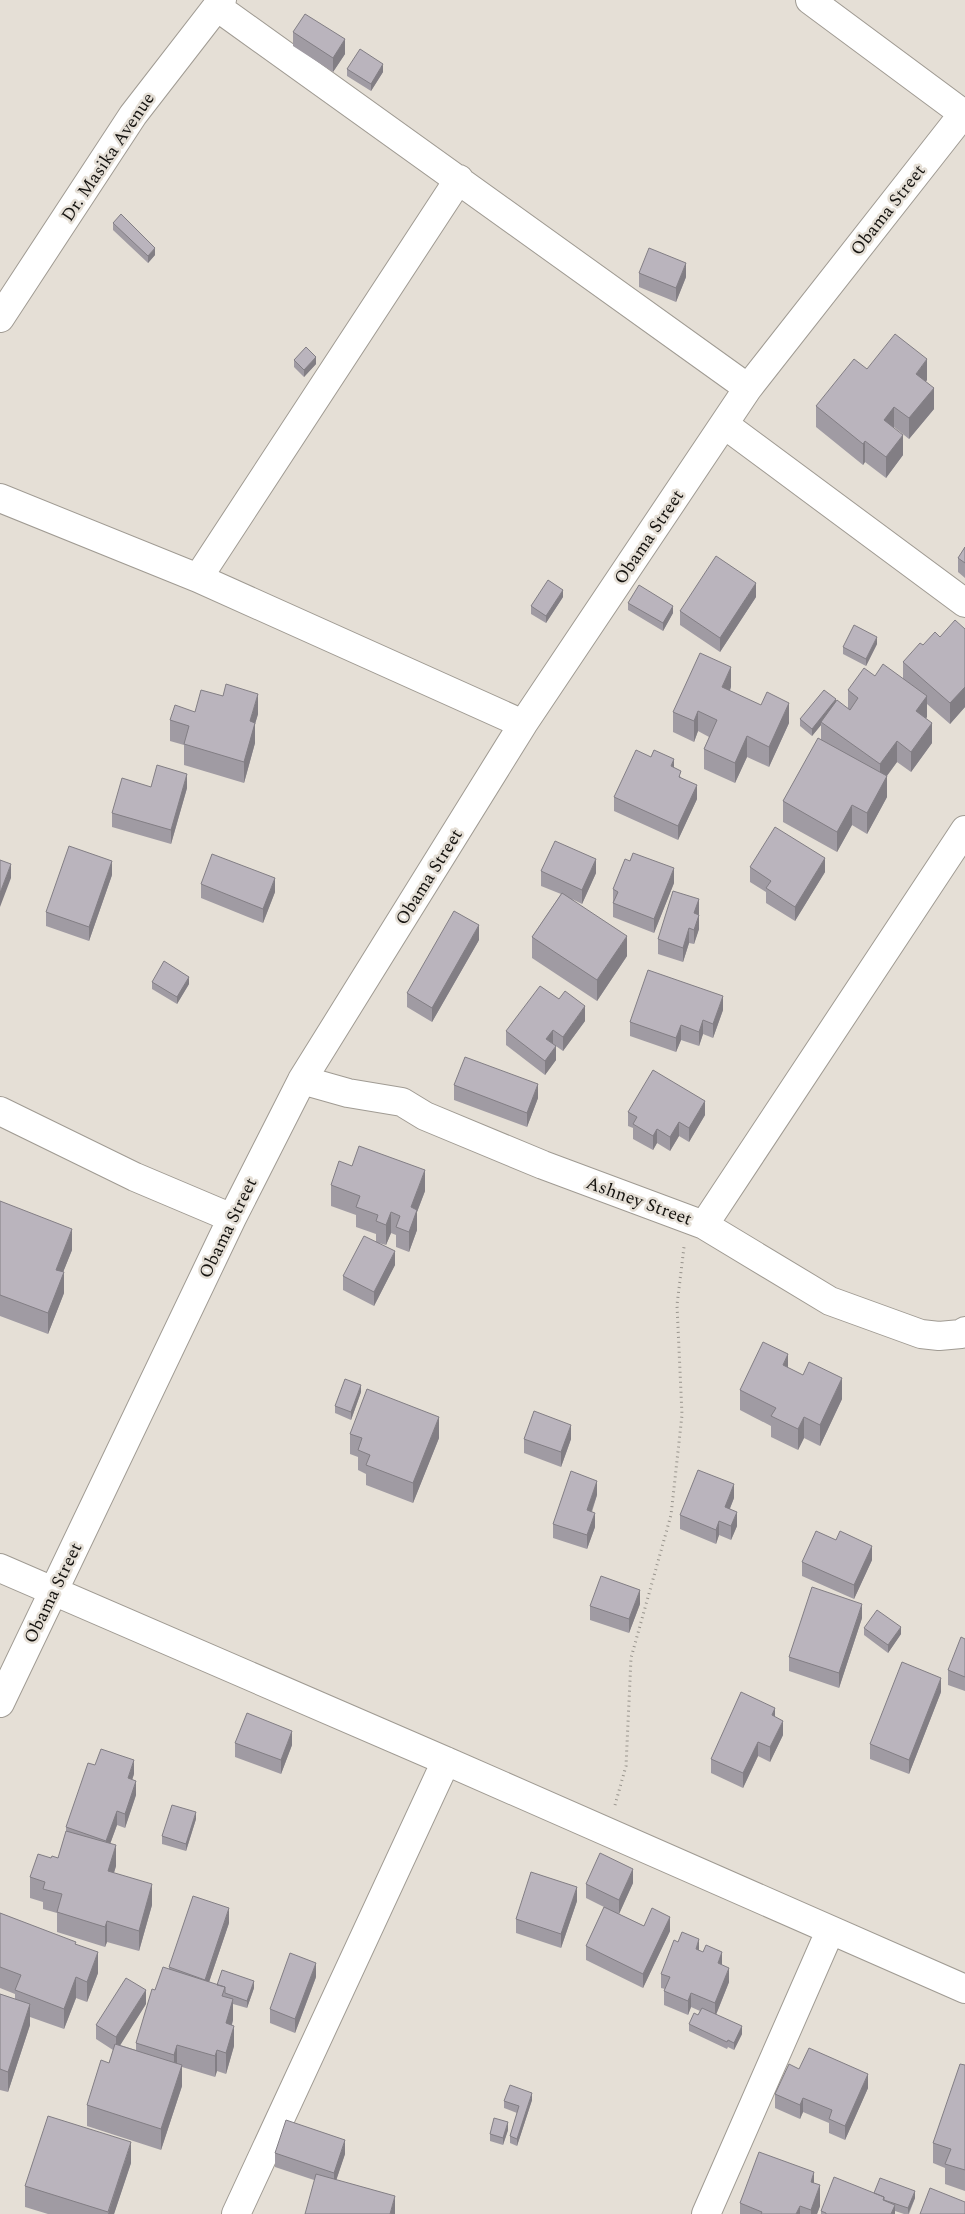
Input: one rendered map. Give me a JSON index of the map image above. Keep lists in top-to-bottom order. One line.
{"streets":{"street":["Dr. Masika Avenue","Obama Street","Ashney Street"]},"crossings":[["Obama Street","Ashney Street"]]}
